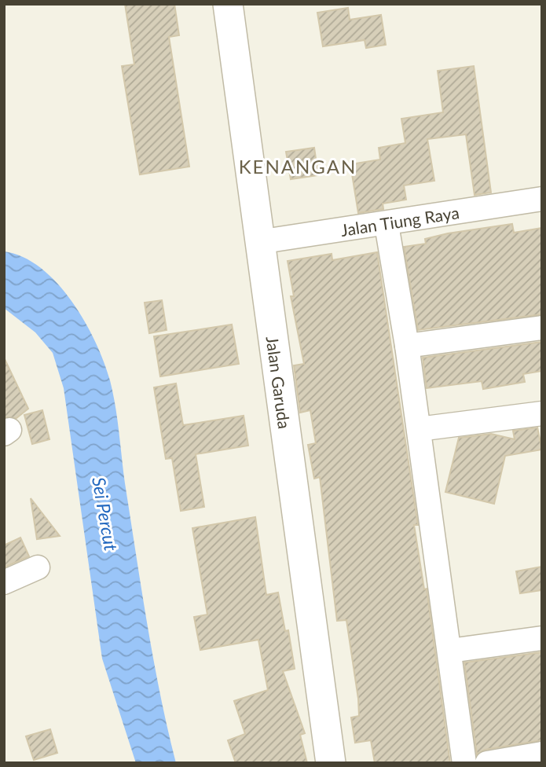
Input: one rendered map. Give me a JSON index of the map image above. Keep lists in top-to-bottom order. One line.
{"streets":{"street":["Jalan Tiung Raya","Jalan Garuda"]},"crossings":[["Jalan Tiung Raya","Jalan Garuda"]],"districts":["KENANGAN"],"water":["Sei Percut"]}
